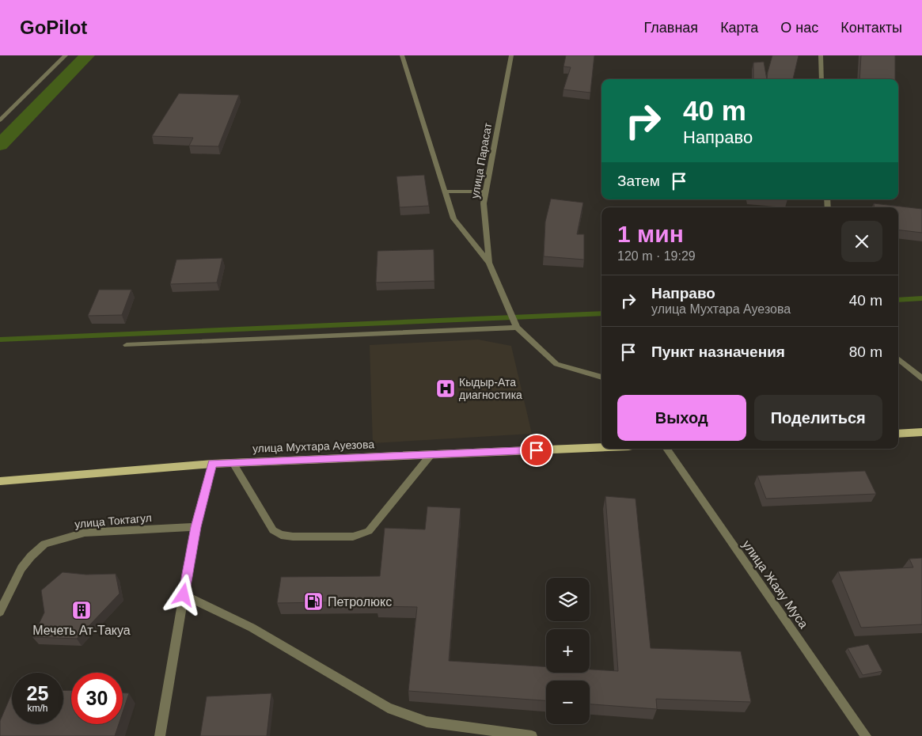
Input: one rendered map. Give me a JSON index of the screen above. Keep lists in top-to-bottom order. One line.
{"streets":{"main road":["улица Мухтара Ауезова"],"street":["улица Парасат","улица Токтагул","улица Жаяу Муса"]},"places":{"hospital":["Кыдыр-Ата диагностика"],"fuel station":["Петролюкс"],"building":["Мечеть Ат-Такуа"]},"page":{"header":"GoPilot","nav":["Главная","Карта","О нас","Контакты"],"turn":["40 m","Направо"],"then":"Затем","heading":["1 мин","120 m · 19:29"],"list":[{"name":"Направо","note":"улица Мухтара Ауезова","value":"40 m"},{"name":"Пункт назначения","value":"80 m"}],"buttons":["Выход","Поделиться"],"map_buttons":["+","−"],"speed":"25 km/h","limit":"30"}}
